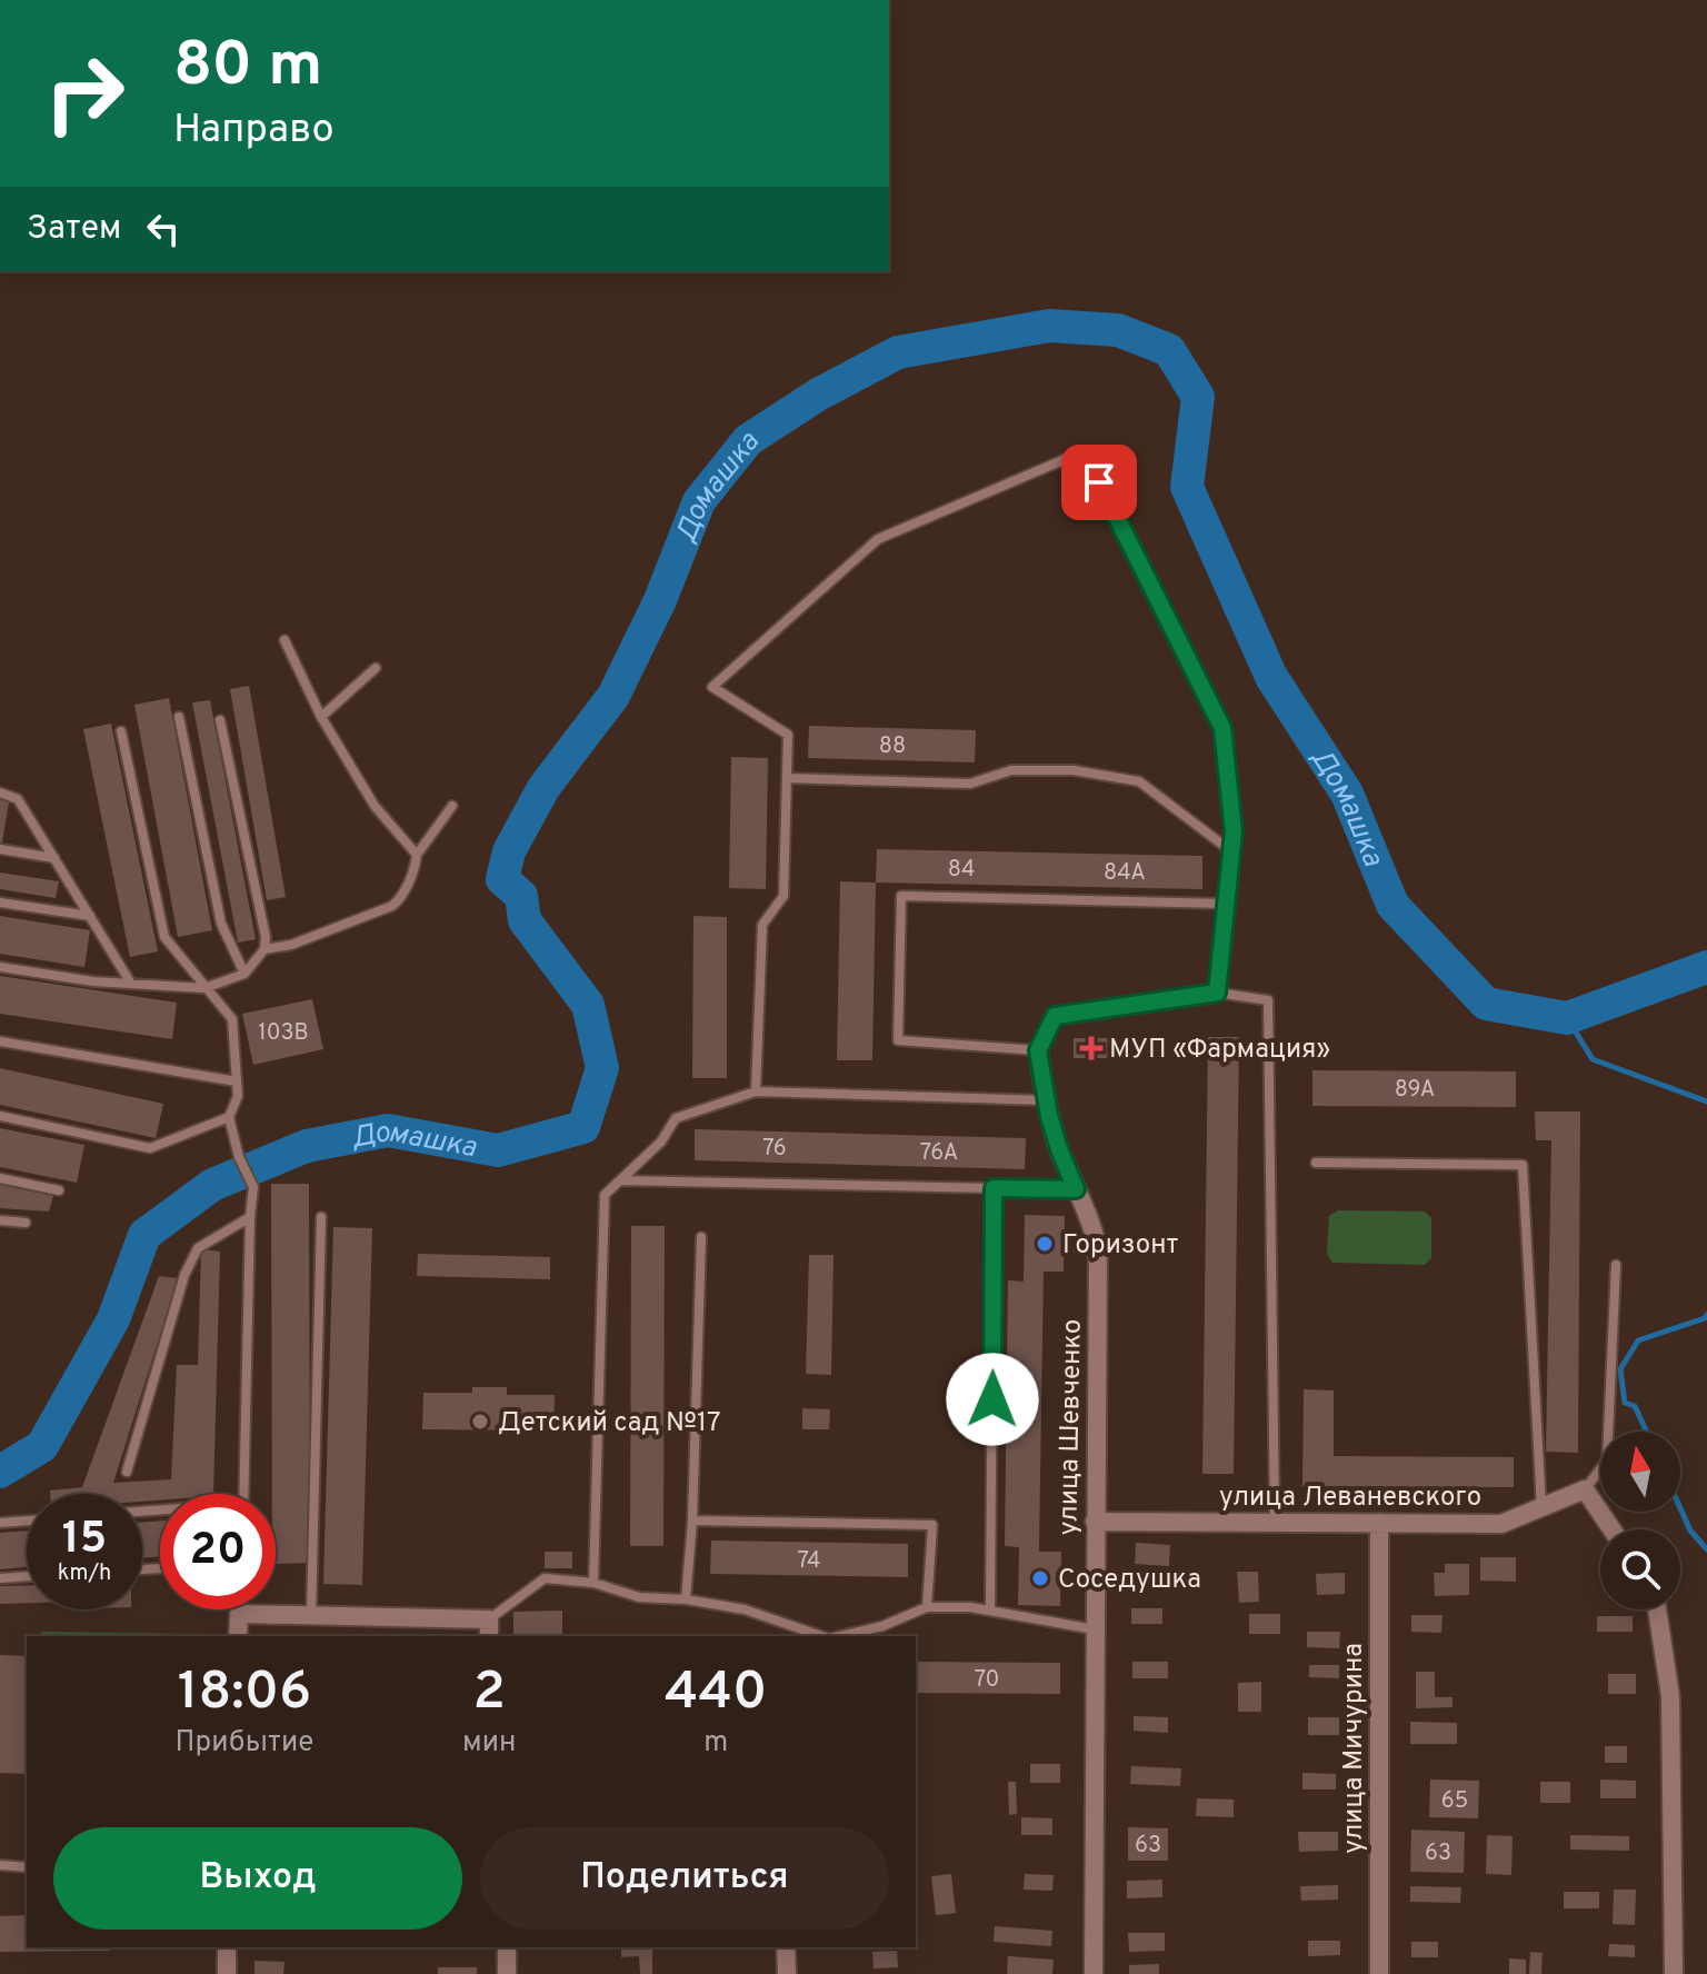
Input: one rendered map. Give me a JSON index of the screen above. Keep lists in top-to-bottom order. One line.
{"streets":{"street":["улица Шевченко","улица Леваневского","улица Мичурина"]},"crossings":[["улица Шевченко","улица Леваневского"],["улица Леваневского","улица Мичурина"]],"water":["Домашка"],"places":{"health":["МУП «Фармация»"],"other":["Горизонт","Детский сад №17","Соседушка"]},"house_numbers":["88","84","84А","103В","89А","76","76А","74","70","65","63","63"],"north":"top","page":{"turn":["80 m","Направо"],"then":"Затем","speed":"15 km/h","limit":"20","eta":["18:06","Прибытие","2","мин","440","m"],"buttons":["Выход","Поделиться"]}}
